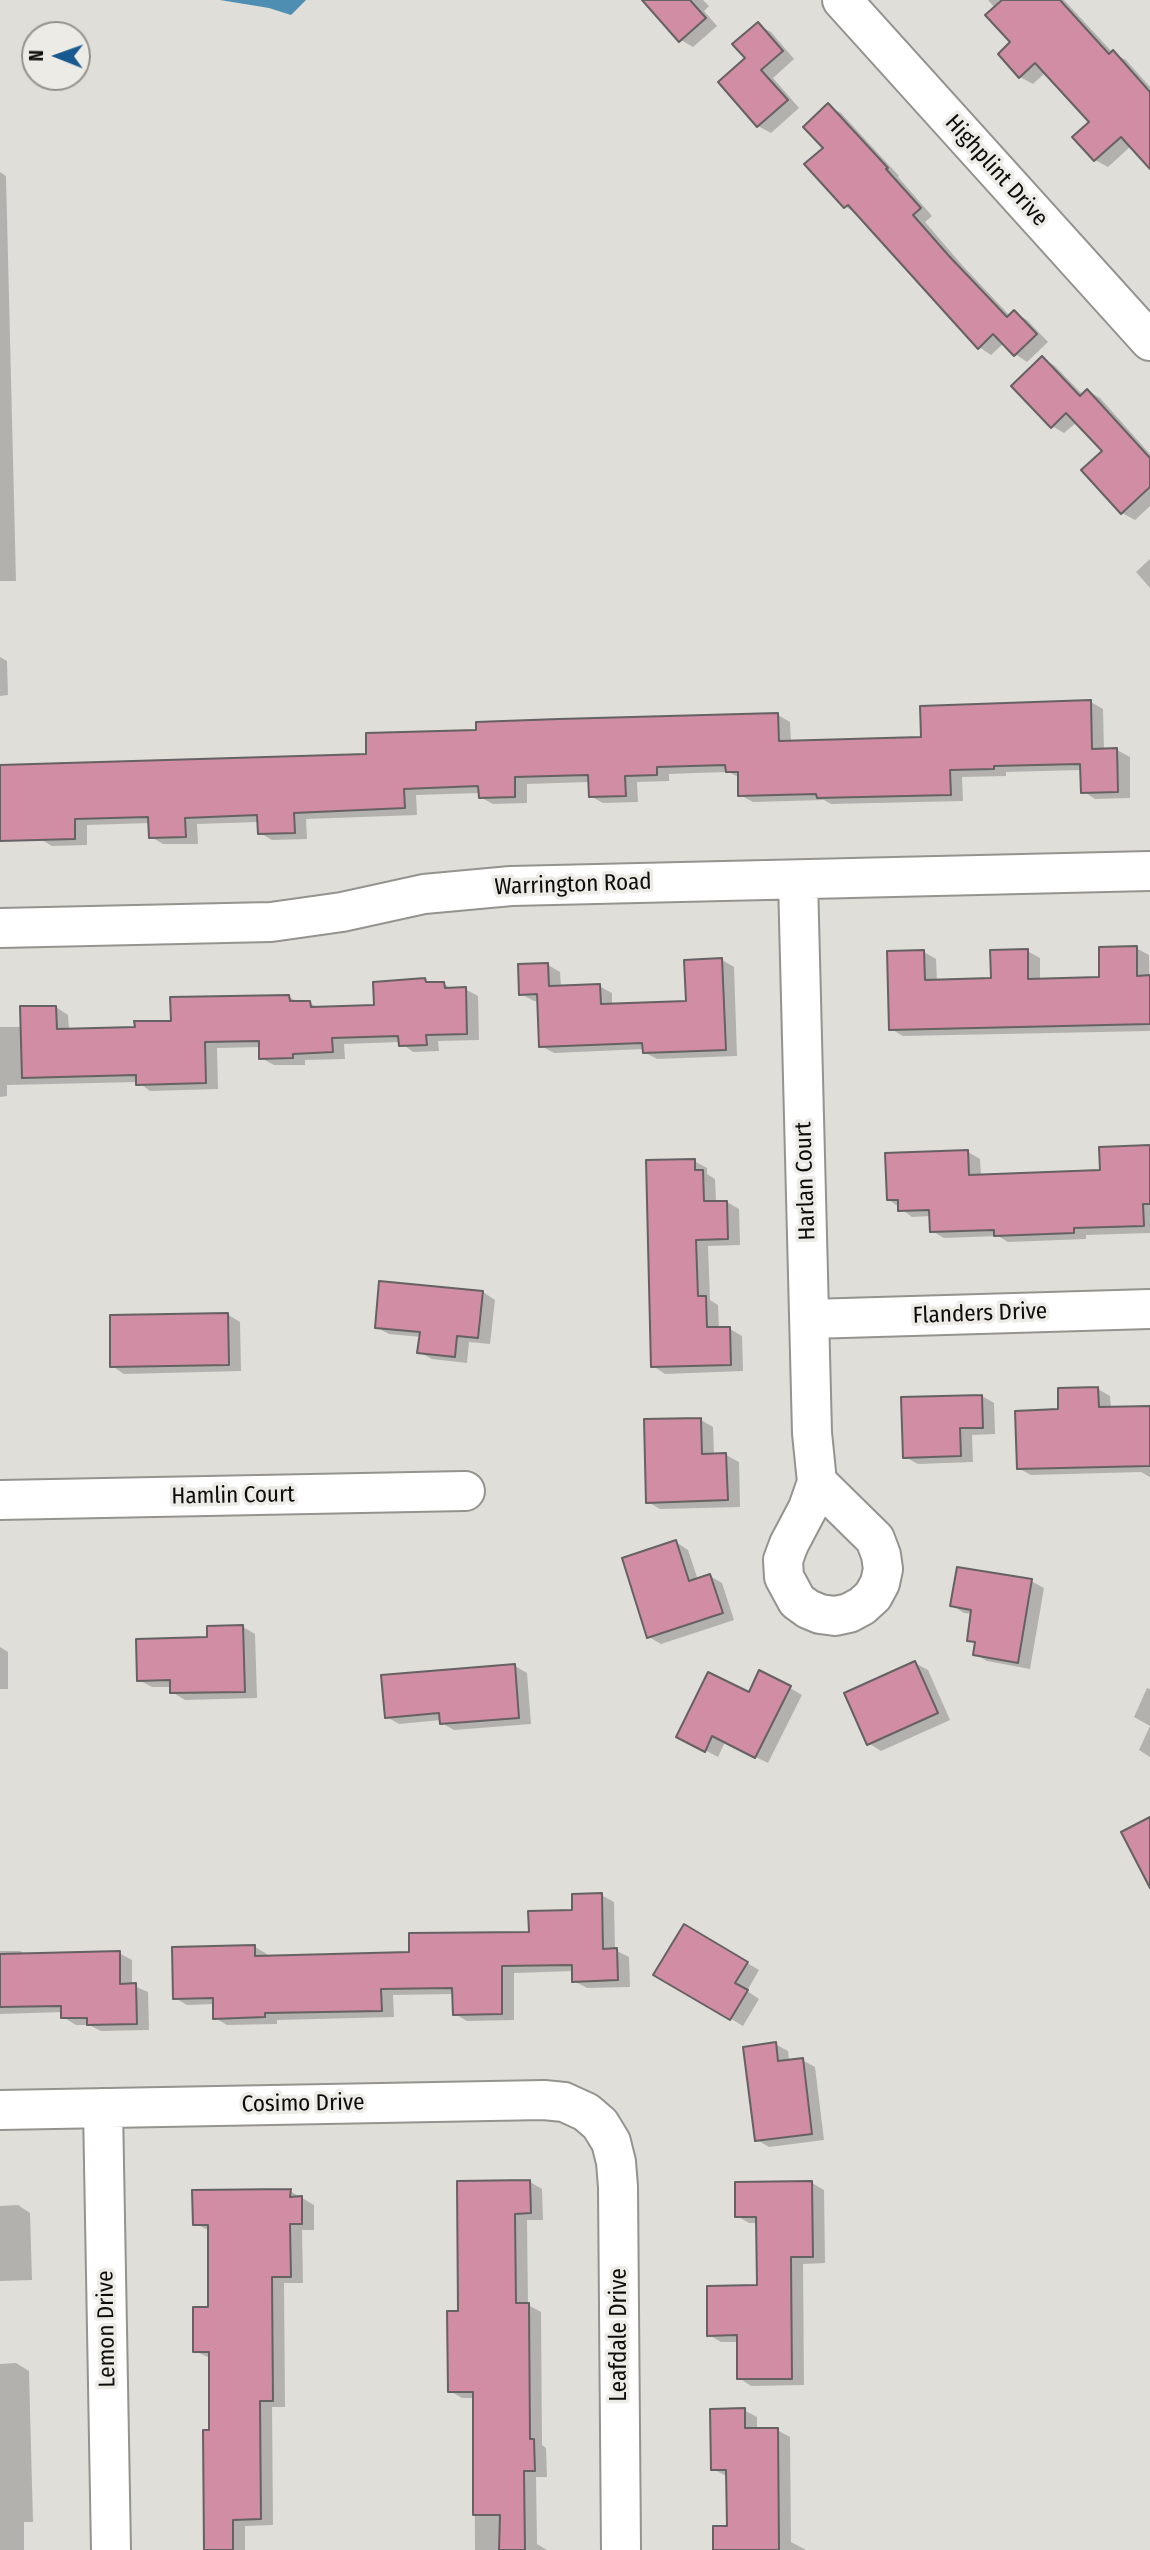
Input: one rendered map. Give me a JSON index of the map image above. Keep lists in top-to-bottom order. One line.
{"streets":{"street":["Highplint Drive","Warrington Road","Harlan Court","Flanders Drive","Hamlin Court","Cosimo Drive","Lemon Drive","Leafdale Drive"]},"crossings":[["Warrington Road","Harlan Court"],["Harlan Court","Flanders Drive"],["Cosimo Drive","Lemon Drive"],["Cosimo Drive","Leafdale Drive"]],"north":"left"}
